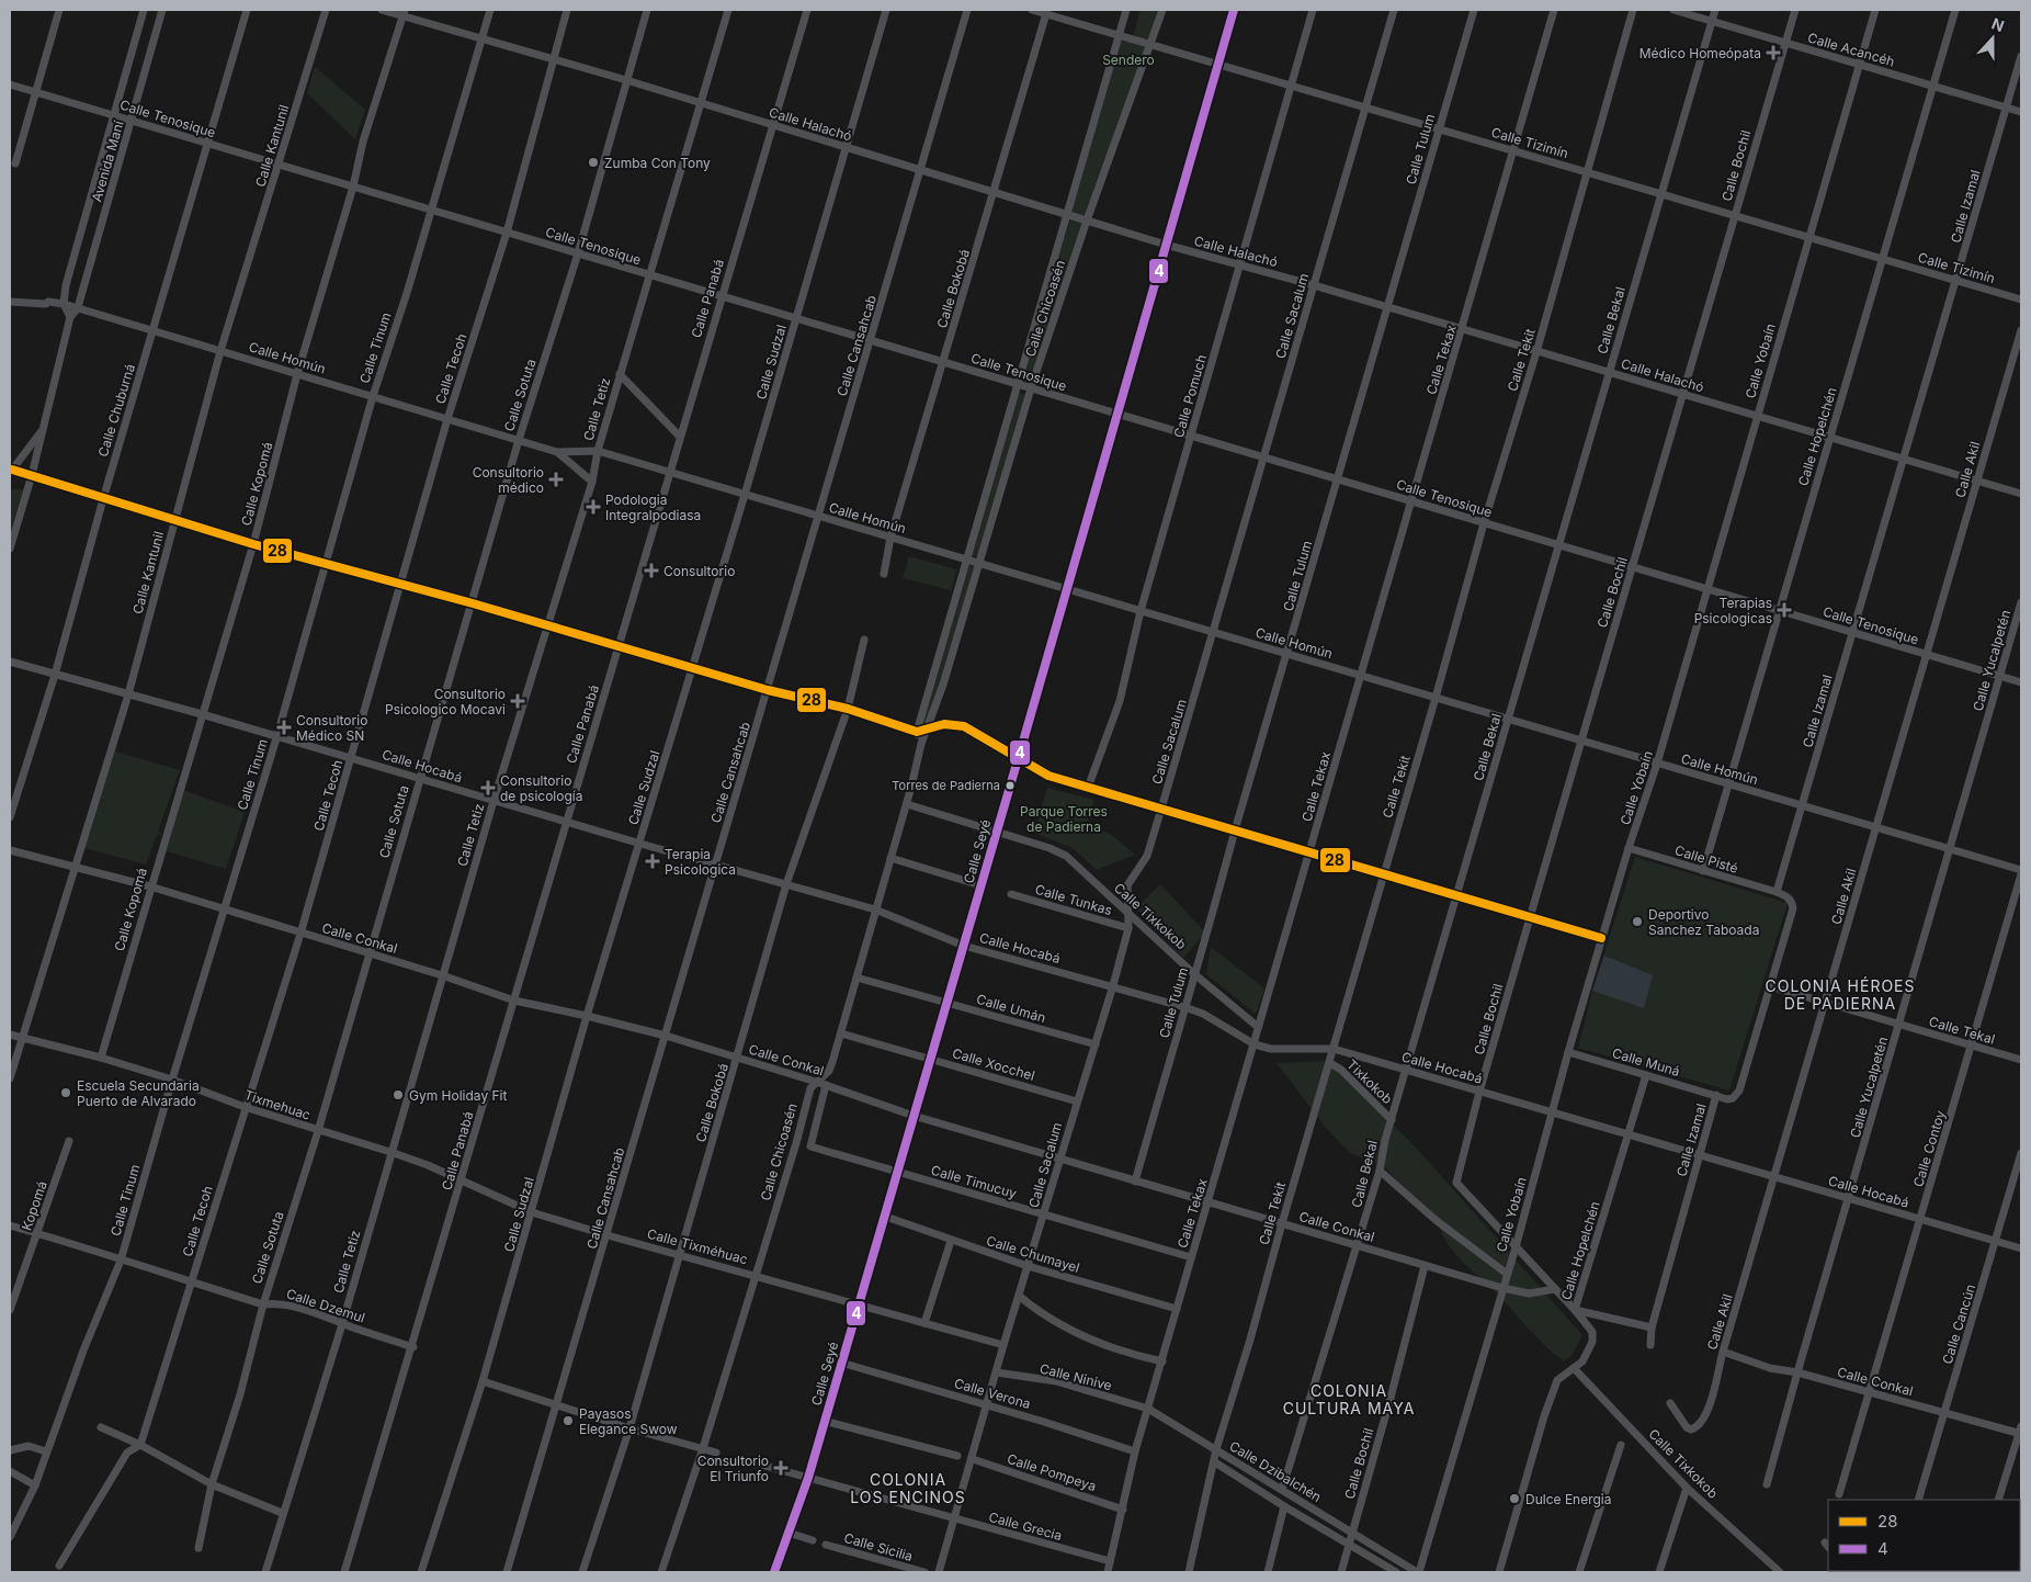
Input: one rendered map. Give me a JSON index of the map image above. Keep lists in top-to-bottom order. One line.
{"streets":{"street":["Calle Acancéh","Calle Tenosique","Calle Halachó","Calle Tizimín","Calle Kantunil","Calle Tulum","Avenida Maní","Calle Bochil","Calle Izamal","Calle Bokobá","Calle Panabá","Calle Chicoasén","Calle Sacalum","Calle Bekal","Calle Cansahcab","Calle Tinum","Calle Homún","Calle Tekax","Calle Tekit","Calle Yobaín","Calle Sudzal","Calle Tecoh","Calle Sotuta","Calle Pomuch","Calle Tetiz","Calle Chuburná","Calle Hopelchén","Calle Akil","Calle Kopomá","Calle Yucalpetén","Calle Hocabá","Calle Seyé","Calle Pisté","Calle Tunkas","Calle Tixkokob","Calle Conkal","Calle Umán","Calle Tekal","Calle Muná","Calle Xocchel","Tixkokob","Tixmehuac","Calle Contoy","Calle Timucuy","Kopomá","Calle Tixméhuac","Calle Chumayel","Calle Dzemul","Calle Cancún","Calle Ninive","Calle Verona","Calle Dzibalchén","Calle Pompeya","Calle Grecia","Calle Sicilia"]},"crossings":[["Calle Acancéh","Calle Bochil"],["Calle Acancéh","Calle Izamal"],["Calle Acancéh","Calle Bekal"],["Calle Acancéh","Calle Yobaín"],["Calle Acancéh","Calle Hopelchén"],["Calle Tenosique","Calle Kantunil"],["Calle Tenosique","Calle Tulum"],["Calle Tenosique","Avenida Maní"],["Calle Tenosique","Calle Bochil"],["Calle Tenosique","Calle Izamal"],["Calle Tenosique","Calle Bokobá"],["Calle Tenosique","Calle Panabá"],["Calle Tenosique","Calle Chicoasén"],["Calle Tenosique","Calle Sacalum"],["Calle Tenosique","Calle Bekal"],["Calle Tenosique","Calle Cansahcab"],["Calle Tenosique","Calle Tinum"],["Calle Tenosique","Calle Tekax"],["Calle Tenosique","Calle Tekit"],["Calle Tenosique","Calle Yobaín"],["Calle Tenosique","Calle Sudzal"],["Calle Tenosique","Calle Tecoh"],["Calle Tenosique","Calle Sotuta"],["Calle Tenosique","Calle Pomuch"],["Calle Tenosique","Calle Tetiz"],["Calle Tenosique","Calle Chuburná"],["Calle Tenosique","Calle Hopelchén"],["Calle Tenosique","Calle Akil"],["Calle Tenosique","Calle Kopomá"],["Calle Tenosique","Calle Yucalpetén"],["Calle Tenosique","Calle Seyé"],["Calle Halachó","Calle Tulum"],["Calle Halachó","Calle Bochil"],["Calle Halachó","Calle Izamal"],["Calle Halachó","Calle Bokobá"],["Calle Halachó","Calle Panabá"],["Calle Halachó","Calle Chicoasén"],["Calle Halachó","Calle Sacalum"],["Calle Halachó","Calle Bekal"],["Calle Halachó","Calle Cansahcab"],["Calle Halachó","Calle Tinum"],["Calle Halachó","Calle Tekax"],["Calle Halachó","Calle Tekit"],["Calle Halachó","Calle Yobaín"],["Calle Halachó","Calle Sudzal"],["Calle Halachó","Calle Tecoh"],["Calle Halachó","Calle Sotuta"],["Calle Halachó","Calle Pomuch"],["Calle Halachó","Calle Tetiz"],["Calle Halachó","Calle Hopelchén"],["Calle Halachó","Calle Akil"],["Calle Halachó","Calle Kopomá"],["Calle Halachó","Calle Seyé"],["Calle Tizimín","Calle Tulum"],["Calle Tizimín","Calle Bochil"],["Calle Tizimín","Calle Izamal"],["Calle Tizimín","Calle Bokobá"],["Calle Tizimín","Calle Chicoasén"],["Calle Tizimín","Calle Sacalum"],["Calle Tizimín","Calle Bekal"],["Calle Tizimín","Calle Tekax"],["Calle Tizimín","Calle Tekit"],["Calle Tizimín","Calle Yobaín"],["Calle Tizimín","Calle Pomuch"],["Calle Tizimín","Calle Hopelchén"],["Calle Tizimín","Calle Seyé"],["Calle Kantunil","Calle Homún"],["Calle Kantunil","Calle Hocabá"],["Calle Kantunil","Calle Conkal"],["Calle Kantunil","Tixmehuac"],["Calle Tulum","Calle Homún"],["Calle Tulum","Calle Hocabá"],["Calle Tulum","Calle Tixkokob"],["Calle Tulum","Calle Conkal"],["Avenida Maní","Calle Homún"],["Calle Bochil","Calle Homún"],["Calle Bochil","Calle Yobaín"],["Calle Bochil","Calle Hocabá"],["Calle Bochil","Calle Conkal"],["Calle Bochil","Calle Dzibalchén"],["Calle Izamal","Calle Homún"],["Calle Izamal","Calle Hocabá"],["Calle Izamal","Calle Pisté"],["Calle Izamal","Calle Tekal"],["Calle Izamal","Calle Muná"],["Calle Bokobá","Calle Homún"],["Calle Bokobá","Calle Hocabá"],["Calle Bokobá","Calle Conkal"],["Calle Bokobá","Calle Tixméhuac"],["Calle Panabá","Calle Homún"],["Calle Panabá","Calle Hocabá"],["Calle Panabá","Calle Conkal"],["Calle Panabá","Tixmehuac"],["Calle Panabá","Calle Dzemul"],["Calle Chicoasén","Calle Homún"],["Calle Chicoasén","Calle Hocabá"],["Calle Chicoasén","Calle Tixkokob"],["Calle Chicoasén","Calle Conkal"],["Calle Chicoasén","Calle Umán"],["Calle Chicoasén","Calle Xocchel"],["Calle Chicoasén","Calle Tixméhuac"],["Calle Sacalum","Calle Homún"],["Calle Sacalum","Calle Hocabá"],["Calle Sacalum","Calle Tunkas"],["Calle Sacalum","Calle Tixkokob"],["Calle Sacalum","Calle Conkal"],["Calle Sacalum","Calle Umán"],["Calle Sacalum","Calle Xocchel"],["Calle Sacalum","Calle Timucuy"],["Calle Sacalum","Calle Chumayel"],["Calle Sacalum","Calle Ninive"],["Calle Sacalum","Calle Verona"],["Calle Sacalum","Calle Pompeya"],["Calle Sacalum","Calle Grecia"],["Calle Bekal","Calle Homún"],["Calle Bekal","Calle Hocabá"],["Calle Bekal","Calle Conkal"],["Calle Bekal","Tixkokob"],["Calle Bekal","Calle Dzibalchén"],["Calle Cansahcab","Calle Homún"],["Calle Cansahcab","Calle Hocabá"],["Calle Cansahcab","Calle Conkal"],["Calle Cansahcab","Calle Tixméhuac"],["Calle Tinum","Calle Homún"],["Calle Tinum","Calle Hocabá"],["Calle Tinum","Calle Conkal"],["Calle Tinum","Tixmehuac"],["Calle Tinum","Calle Dzemul"],["Calle Homún","Calle Tekax"],["Calle Homún","Calle Tekit"],["Calle Homún","Calle Yobaín"],["Calle Homún","Calle Sudzal"],["Calle Homún","Calle Tecoh"],["Calle Homún","Calle Sotuta"],["Calle Homún","Calle Pomuch"],["Calle Homún","Calle Tetiz"],["Calle Homún","Calle Chuburná"],["Calle Homún","Calle Hopelchén"],["Calle Homún","Calle Akil"],["Calle Homún","Calle Kopomá"],["Calle Homún","Calle Yucalpetén"],["Calle Homún","Calle Seyé"],["Calle Homún","Calle Contoy"],["Calle Tekax","Calle Hocabá"],["Calle Tekax","Calle Tixkokob"],["Calle Tekax","Calle Conkal"],["Calle Tekax","Calle Timucuy"],["Calle Tekax","Calle Chumayel"],["Calle Tekax","Calle Ninive"],["Calle Tekax","Calle Verona"],["Calle Tekax","Calle Dzibalchén"],["Calle Tekax","Calle Pompeya"],["Calle Tekax","Calle Grecia"],["Calle Tekit","Calle Hocabá"],["Calle Tekit","Calle Conkal"],["Calle Tekit","Tixkokob"],["Calle Tekit","Calle Dzibalchén"],["Calle Yobaín","Calle Hocabá"],["Calle Yobaín","Calle Pisté"],["Calle Yobaín","Calle Conkal"],["Calle Yobaín","Calle Muná"],["Calle Yobaín","Calle Dzibalchén"],["Calle Sudzal","Calle Hocabá"],["Calle Sudzal","Calle Conkal"],["Calle Sudzal","Tixmehuac"],["Calle Sudzal","Calle Tixméhuac"],["Calle Tecoh","Calle Hocabá"],["Calle Tecoh","Calle Conkal"],["Calle Tecoh","Tixmehuac"],["Calle Tecoh","Calle Dzemul"],["Calle Sotuta","Calle Hocabá"],["Calle Sotuta","Calle Conkal"],["Calle Sotuta","Tixmehuac"],["Calle Sotuta","Calle Dzemul"],["Calle Tetiz","Calle Hocabá"],["Calle Tetiz","Calle Conkal"],["Calle Tetiz","Tixmehuac"],["Calle Tetiz","Calle Dzemul"],["Calle Chuburná","Calle Hocabá"],["Calle Hopelchén","Calle Hocabá"],["Calle Hopelchén","Calle Pisté"],["Calle Hopelchén","Calle Tixkokob"],["Calle Hopelchén","Calle Muná"],["Calle Akil","Calle Hocabá"],["Calle Akil","Calle Conkal"],["Calle Akil","Calle Tekal"],["Calle Kopomá","Calle Hocabá"],["Calle Kopomá","Calle Conkal"],["Calle Kopomá","Tixmehuac"],["Calle Yucalpetén","Calle Hocabá"],["Calle Yucalpetén","Calle Conkal"],["Calle Yucalpetén","Calle Tekal"],["Calle Hocabá","Calle Seyé"],["Calle Hocabá","Calle Contoy"],["Calle Hocabá","Calle Cancún"],["Calle Seyé","Calle Tixkokob"],["Calle Seyé","Calle Conkal"],["Calle Seyé","Calle Umán"],["Calle Seyé","Calle Xocchel"],["Calle Seyé","Calle Timucuy"],["Calle Seyé","Calle Tixméhuac"],["Calle Seyé","Calle Chumayel"],["Calle Seyé","Calle Verona"],["Calle Seyé","Calle Grecia"],["Calle Conkal","Calle Contoy"],["Calle Conkal","Calle Timucuy"],["Calle Conkal","Calle Cancún"],["Calle Tekal","Calle Contoy"],["Tixmehuac","Calle Tixméhuac"],["Kopomá","Calle Dzemul"],["Calle Ninive","Calle Dzibalchén"]],"districts":["COLONIA HÉROES DE PADIERNA","COLONIA CULTURA MAYA","COLONIA LOS ENCINOS"],"parks":["Sendero","Parque Torres de Padierna"],"places":{"health":["Médico Homeópata","Consultorio médico","Podologia Integralpodiasa","Consultorio","Terapias Psicologicas","Consultorio Psicologico Mocavi","Consultorio Médico SN","Consultorio de psicología","Terapia Psicologica","Consultorio El Triunfo"],"other":["Zumba Con Tony","Torres de Padierna","Deportivo Sanchez Taboada","Escuela Secundaria Puerto de Alvarado","Gym Holiday Fit","Payasos Elegance Swow","Dulce Energia"]},"lines":["transit line 4","transit line 28"],"legend":["28","4"],"north":"top"}
